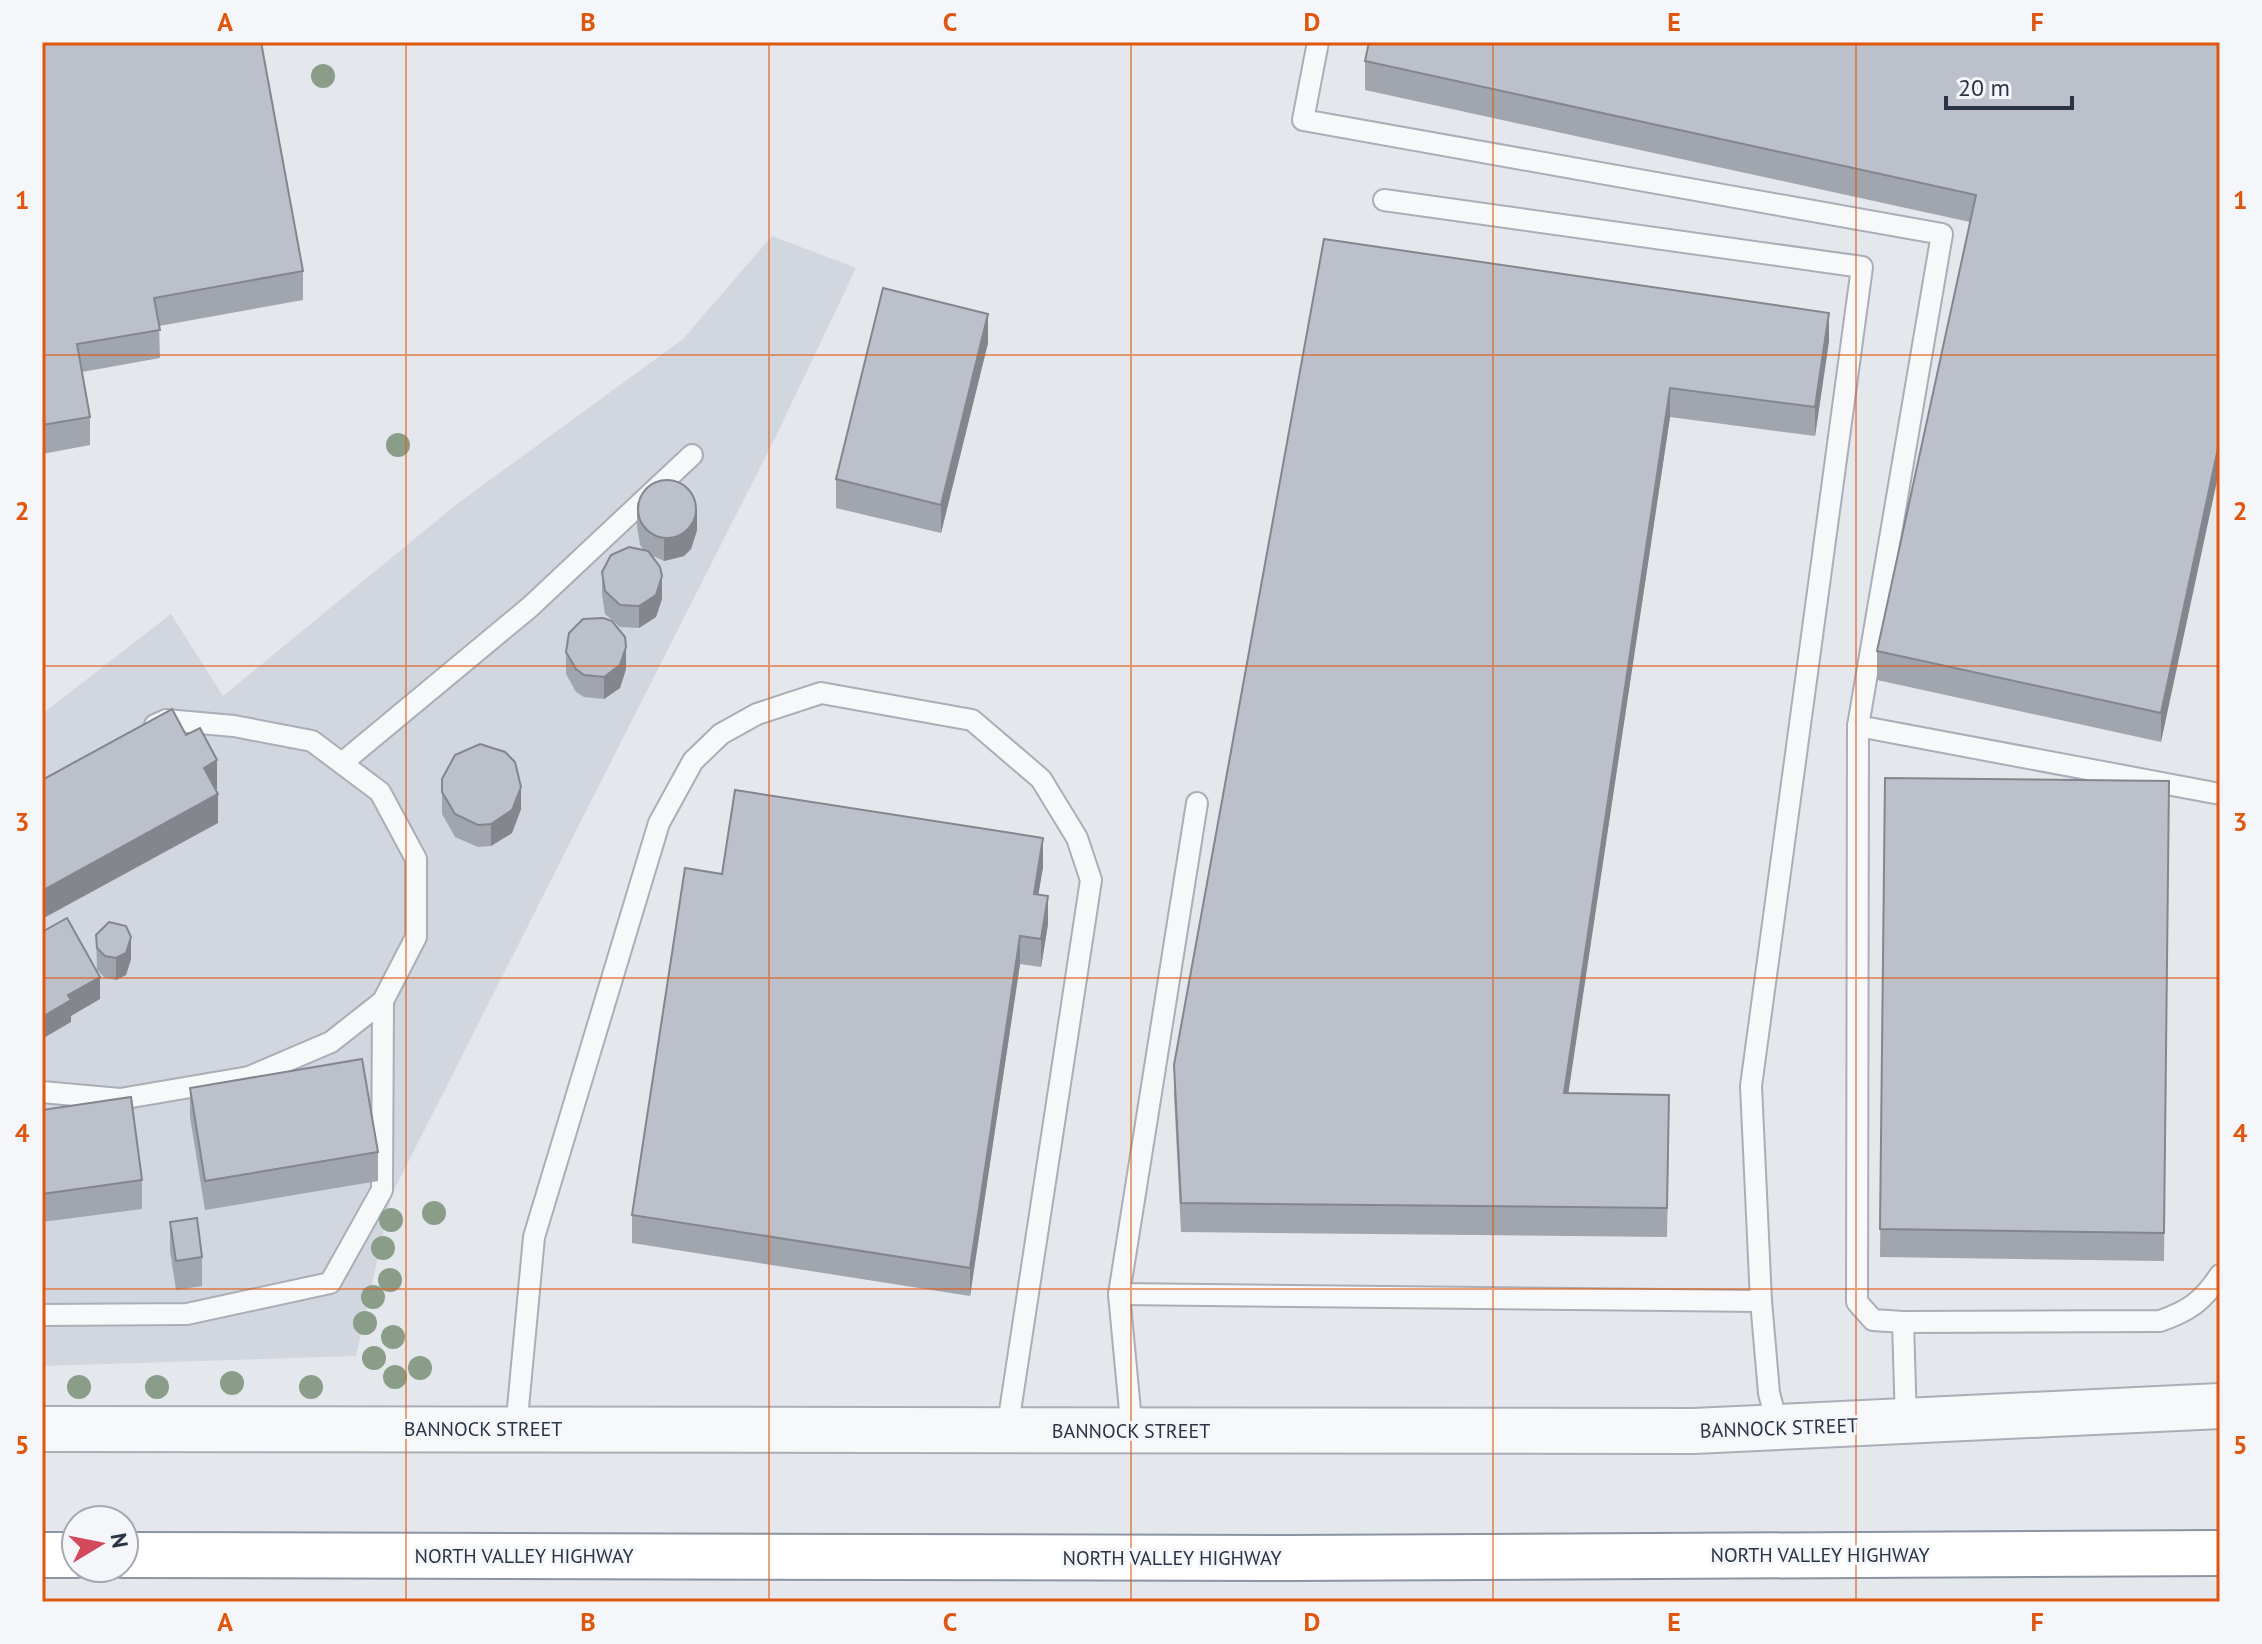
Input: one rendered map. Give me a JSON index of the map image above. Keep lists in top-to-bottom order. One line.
{"streets":{"highway":["NORTH VALLEY HIGHWAY"],"street":["BANNOCK STREET"]},"scale_bar":"20 m","north":"right","grid":{"columns":["A","B","C","D","E","F"],"rows":["1","2","3","4","5"]}}
